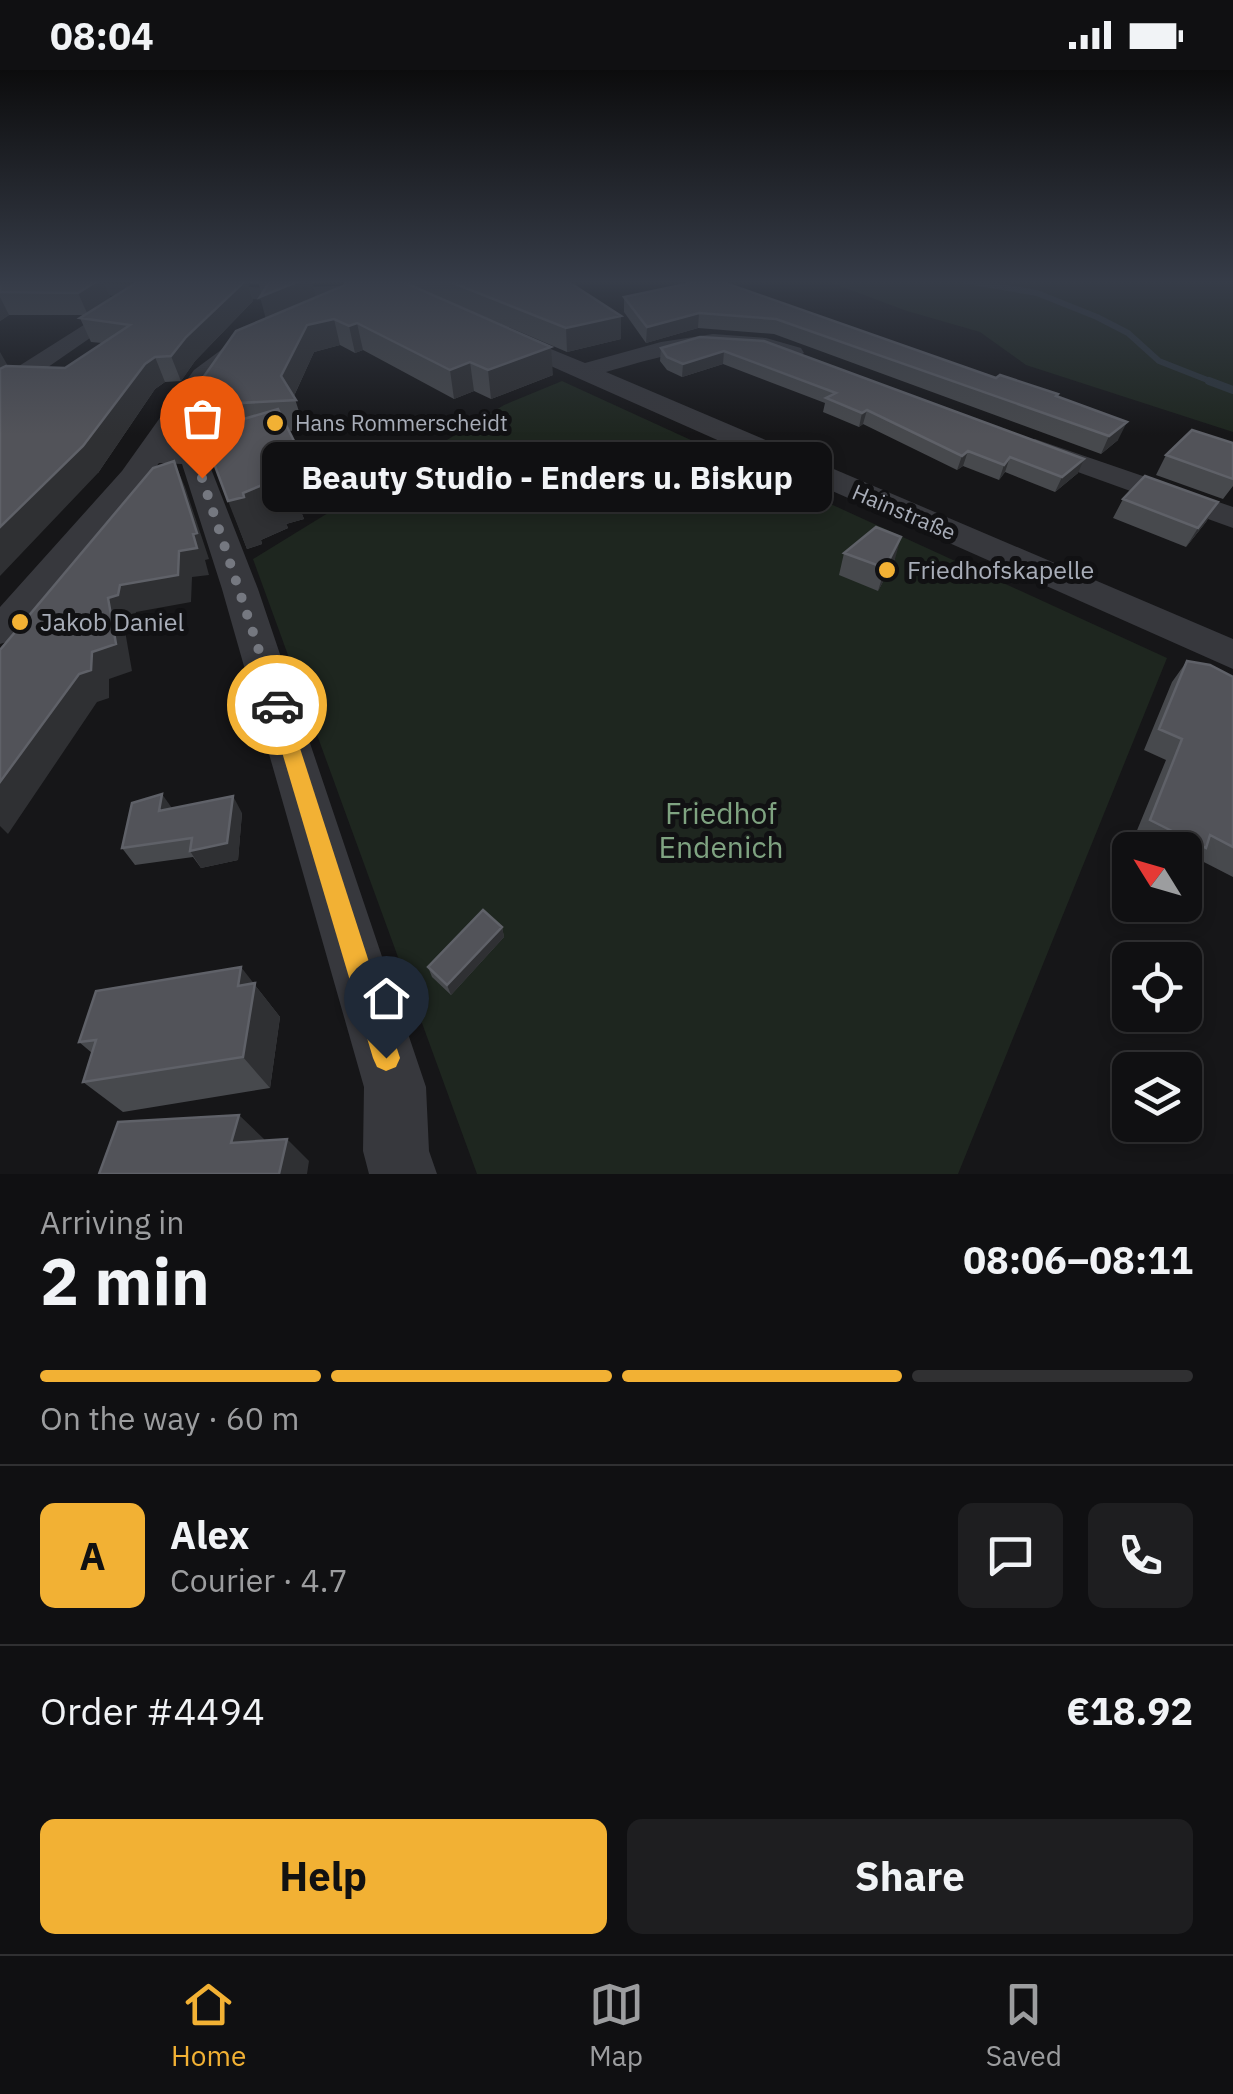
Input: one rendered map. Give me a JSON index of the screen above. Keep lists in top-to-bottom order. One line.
{"streets":{"street":["Hainstraße"]},"parks":["Friedhof Endenich"],"places":["Hans Rommerscheidt","Beauty Studio - Enders u. Biskup","Friedhofskapelle","Jakob Daniel"],"north":"top left","page":{"status":"08:04","bubble":"Beauty Studio - Enders u. Biskup","heading":["2 min","Arriving in","08:06–08:11"],"panel":["Alex","Courier · 4.7","Order #4494","€18.92"],"bar":"On the way · 60 m","round":"A","buttons":["Help","Share"],"tabs":["Home","Map","Saved"]}}
